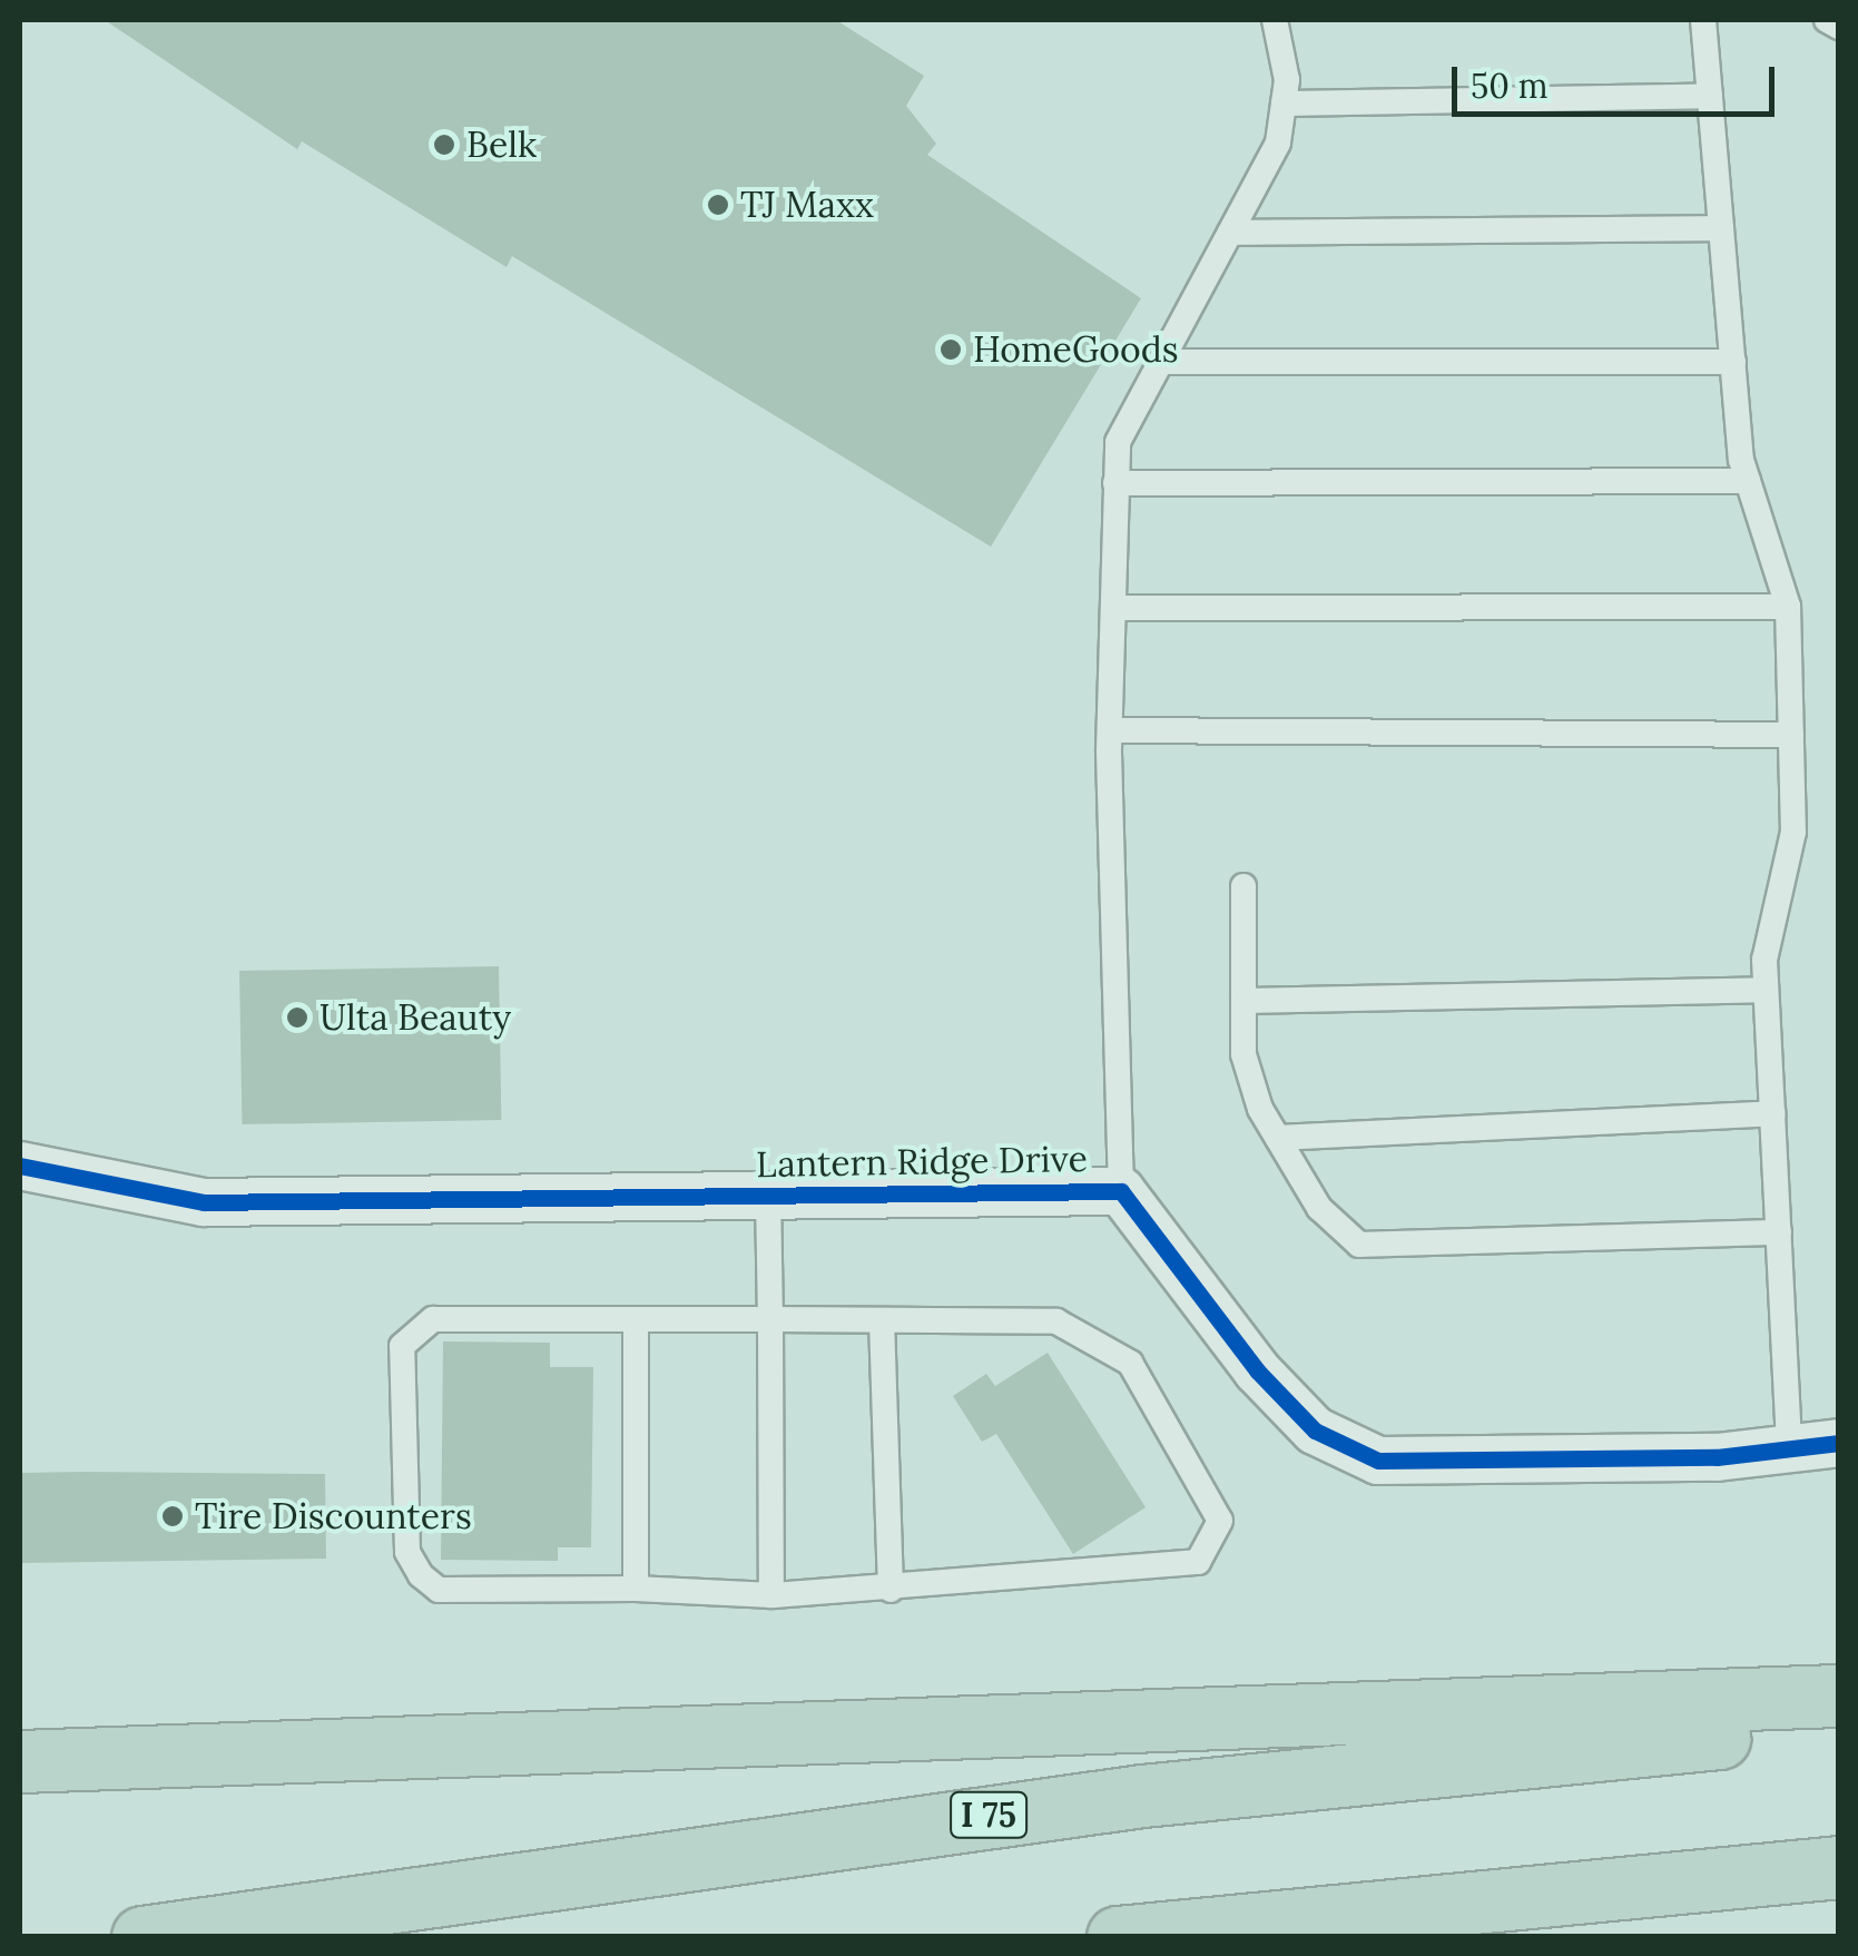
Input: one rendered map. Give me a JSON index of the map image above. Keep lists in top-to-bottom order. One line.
{"streets":{"highway":["I 75"],"street":["Lantern Ridge Drive"]},"places":["Belk","TJ Maxx","HomeGoods","Ulta Beauty","Tire Discounters"],"scale_bar":"50 m"}
